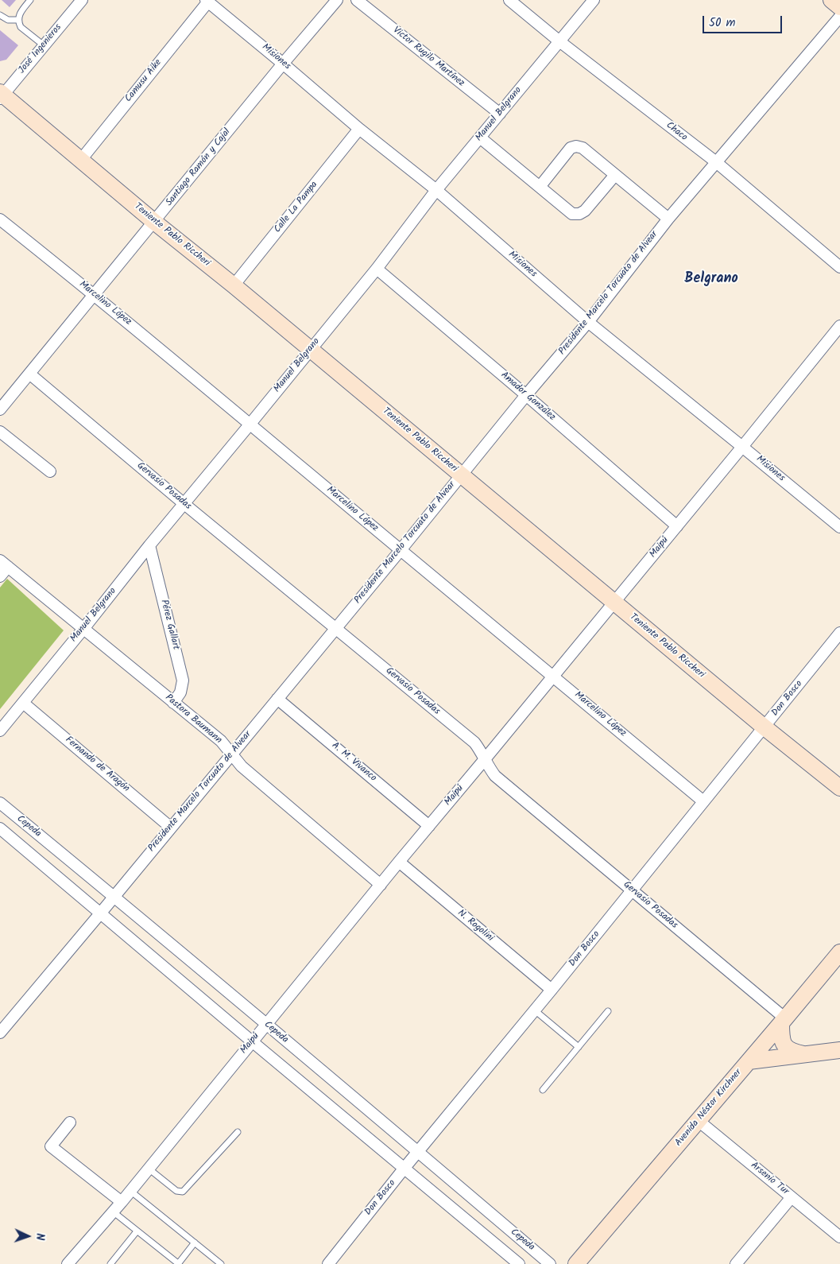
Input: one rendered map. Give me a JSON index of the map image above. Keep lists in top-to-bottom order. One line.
{"streets":{"street":["José Ingenieros","Misiones","Victor Rugilo Martínez","Camusu Aike","Manuel Belgrano","Chaco","Santiago Ramón y Cajal","Calle La Pampa","Teniente Pablo Riccheri","Presidente Marcelo Torcuato de Alvear","Marcelino López","Amador González","Gervasio Posadas","Maipú","Pérez Gallart","Don Bosco","Pastora Baumann","A. M. Vivanco","Fernando de Aragón","Cepeda","N. Rogolini","Avenida Néstor Kirchner","Arsenio Tur"]},"crossings":[["José Ingenieros","Teniente Pablo Riccheri"],["Misiones","Camusu Aike"],["Misiones","Manuel Belgrano"],["Misiones","Santiago Ramón y Cajal"],["Misiones","Calle La Pampa"],["Misiones","Presidente Marcelo Torcuato de Alvear"],["Misiones","Maipú"],["Victor Rugilo Martínez","Manuel Belgrano"],["Camusu Aike","Teniente Pablo Riccheri"],["Manuel Belgrano","Chaco"],["Manuel Belgrano","Teniente Pablo Riccheri"],["Manuel Belgrano","Marcelino López"],["Manuel Belgrano","Amador González"],["Manuel Belgrano","Gervasio Posadas"],["Manuel Belgrano","Pérez Gallart"],["Manuel Belgrano","Pastora Baumann"],["Manuel Belgrano","Fernando de Aragón"],["Chaco","Presidente Marcelo Torcuato de Alvear"],["Santiago Ramón y Cajal","Teniente Pablo Riccheri"],["Santiago Ramón y Cajal","Marcelino López"],["Santiago Ramón y Cajal","Gervasio Posadas"],["Calle La Pampa","Teniente Pablo Riccheri"],["Teniente Pablo Riccheri","Presidente Marcelo Torcuato de Alvear"],["Teniente Pablo Riccheri","Maipú"],["Teniente Pablo Riccheri","Don Bosco"],["Presidente Marcelo Torcuato de Alvear","Marcelino López"],["Presidente Marcelo Torcuato de Alvear","Amador González"],["Presidente Marcelo Torcuato de Alvear","Gervasio Posadas"],["Presidente Marcelo Torcuato de Alvear","Pastora Baumann"],["Presidente Marcelo Torcuato de Alvear","A. M. Vivanco"],["Presidente Marcelo Torcuato de Alvear","Fernando de Aragón"],["Presidente Marcelo Torcuato de Alvear","Cepeda"],["Marcelino López","Maipú"],["Marcelino López","Don Bosco"],["Amador González","Maipú"],["Gervasio Posadas","Maipú"],["Gervasio Posadas","Don Bosco"],["Gervasio Posadas","Avenida Néstor Kirchner"],["Maipú","Pastora Baumann"],["Maipú","A. M. Vivanco"],["Maipú","Cepeda"],["Maipú","N. Rogolini"],["Pérez Gallart","Pastora Baumann"],["Don Bosco","Cepeda"],["Don Bosco","N. Rogolini"],["Avenida Néstor Kirchner","Arsenio Tur"]],"districts":["Belgrano"],"scale_bar":"50 m","north":"right"}
